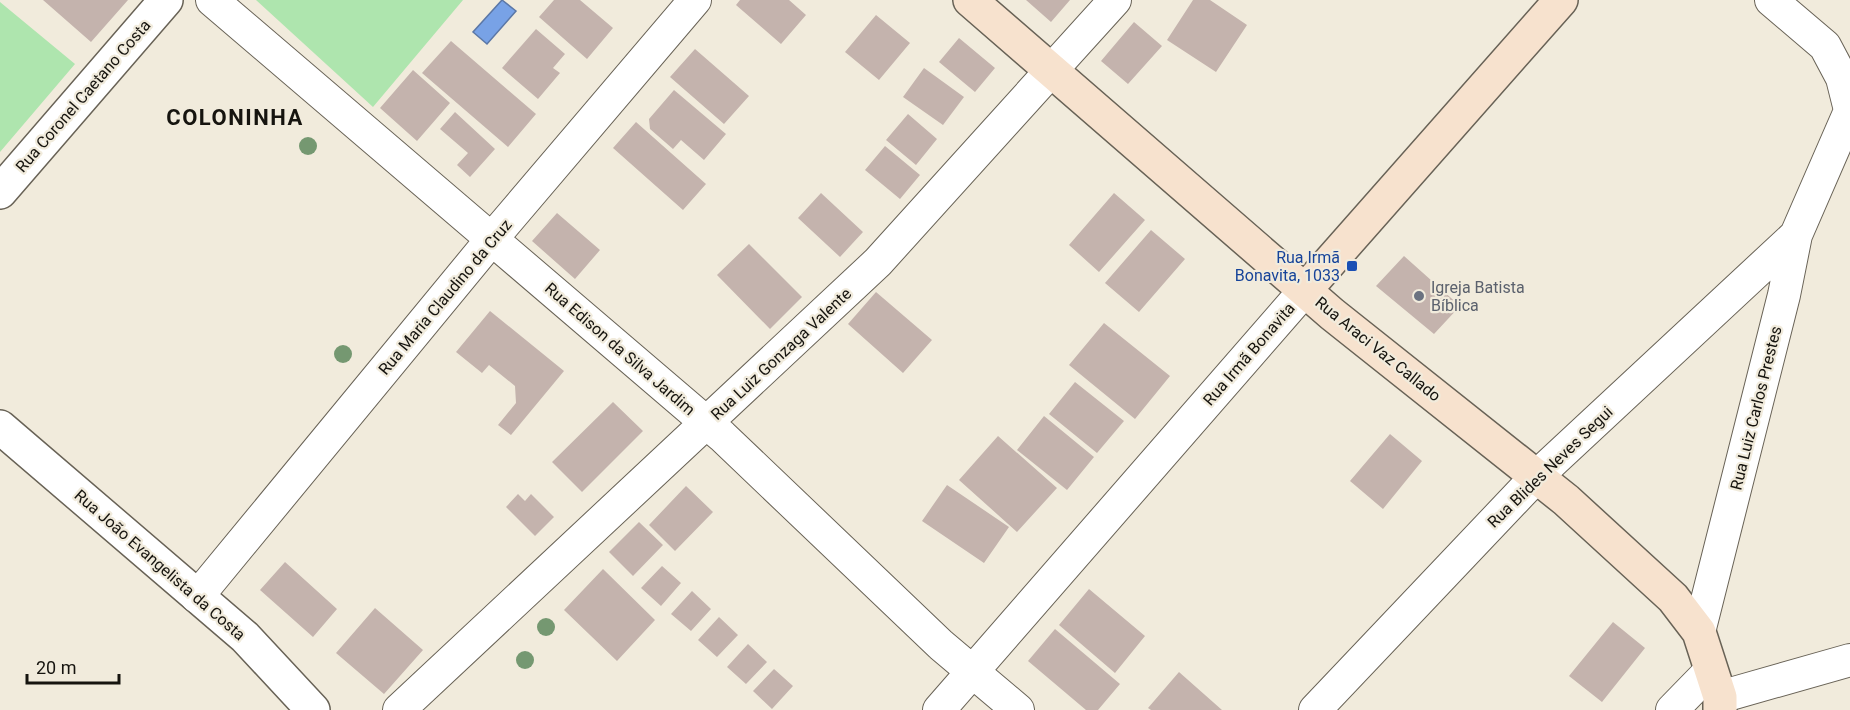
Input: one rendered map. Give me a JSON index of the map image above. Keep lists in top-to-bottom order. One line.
{"streets":{"main road":["Rua Araci Vaz Callado","Rua Irmã Bonavita"],"street":["Rua Coronel Caetano Costa","Rua Maria Claudino da Cruz","Rua Edison da Silva Jardim","Rua Luiz Gonzaga Valente","Rua Luiz Carlos Prestes","Rua Blides Neves Segui","Rua João Evangelista da Costa"]},"crossings":[["Rua Maria Claudino da Cruz","Rua Edison da Silva Jardim"],["Rua Maria Claudino da Cruz","Rua João Evangelista da Costa"],["Rua Edison da Silva Jardim","Rua Luiz Gonzaga Valente"],["Rua Edison da Silva Jardim","Rua Irmã Bonavita"],["Rua Araci Vaz Callado","Rua Luiz Gonzaga Valente"],["Rua Araci Vaz Callado","Rua Irmã Bonavita"],["Rua Araci Vaz Callado","Rua Luiz Carlos Prestes"],["Rua Araci Vaz Callado","Rua Blides Neves Segui"],["Rua Luiz Carlos Prestes","Rua Blides Neves Segui"]],"districts":["COLONINHA"],"places":{"transit":["Rua Irmã Bonavita, 1033"],"other":["Igreja Batista Bíblica"]},"scale_bar":"20 m"}
